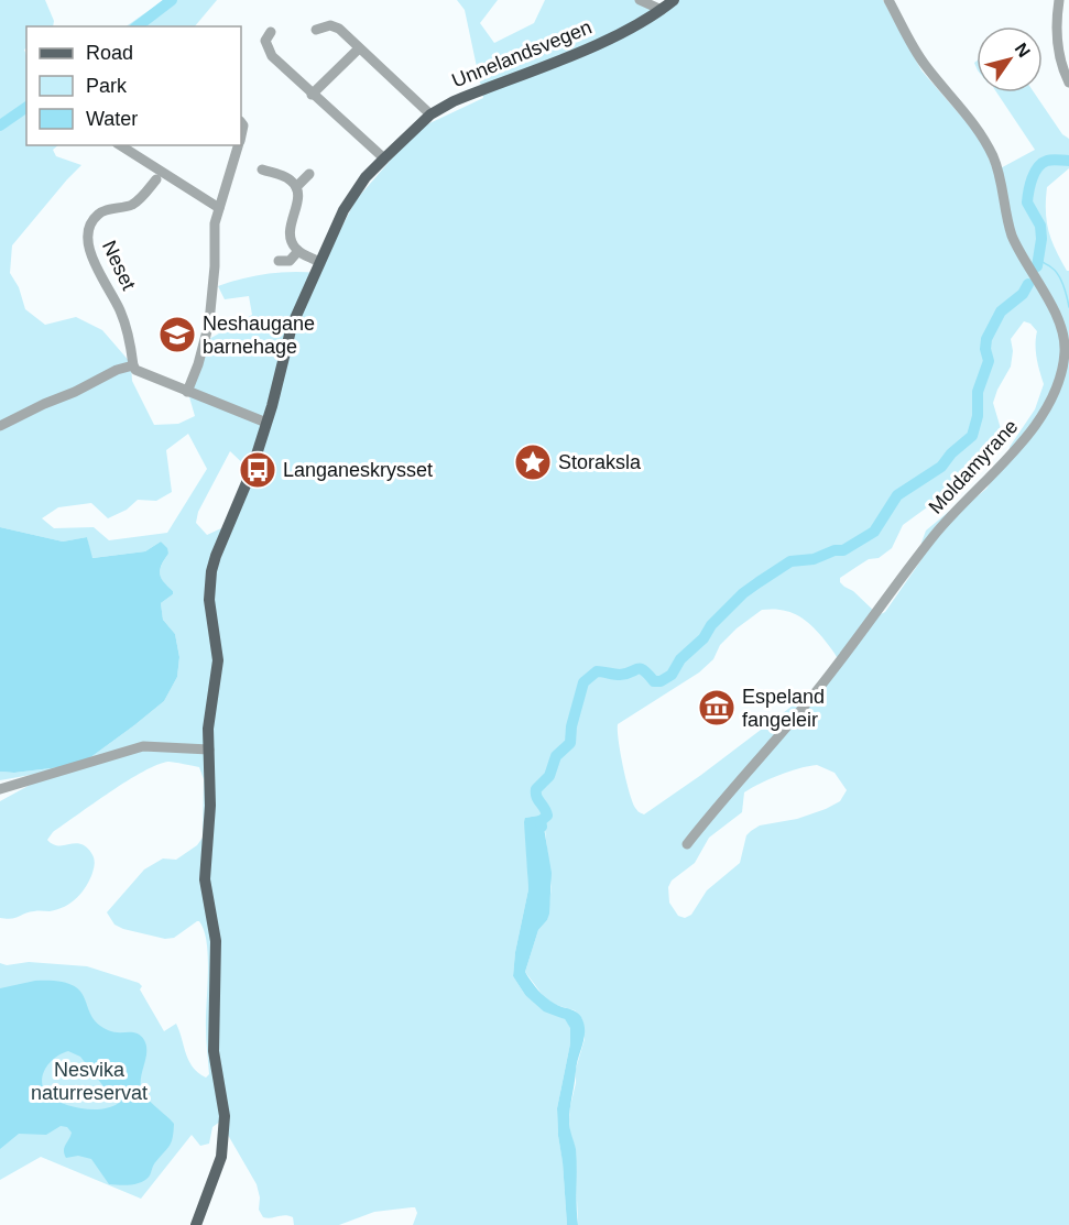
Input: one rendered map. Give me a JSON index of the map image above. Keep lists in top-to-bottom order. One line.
{"streets":{"main road":["Unnelandsvegen"],"street":["Neset","Moldamyrane"]},"parks":["Nesvika naturreservat"],"places":{"school or university":["Neshaugane barnehage"],"place":["Storaksla"],"bus stop":["Langaneskrysset"],"museum":["Espeland fangeleir"]},"legend":["Road","Park","Water"],"north":"top right"}
